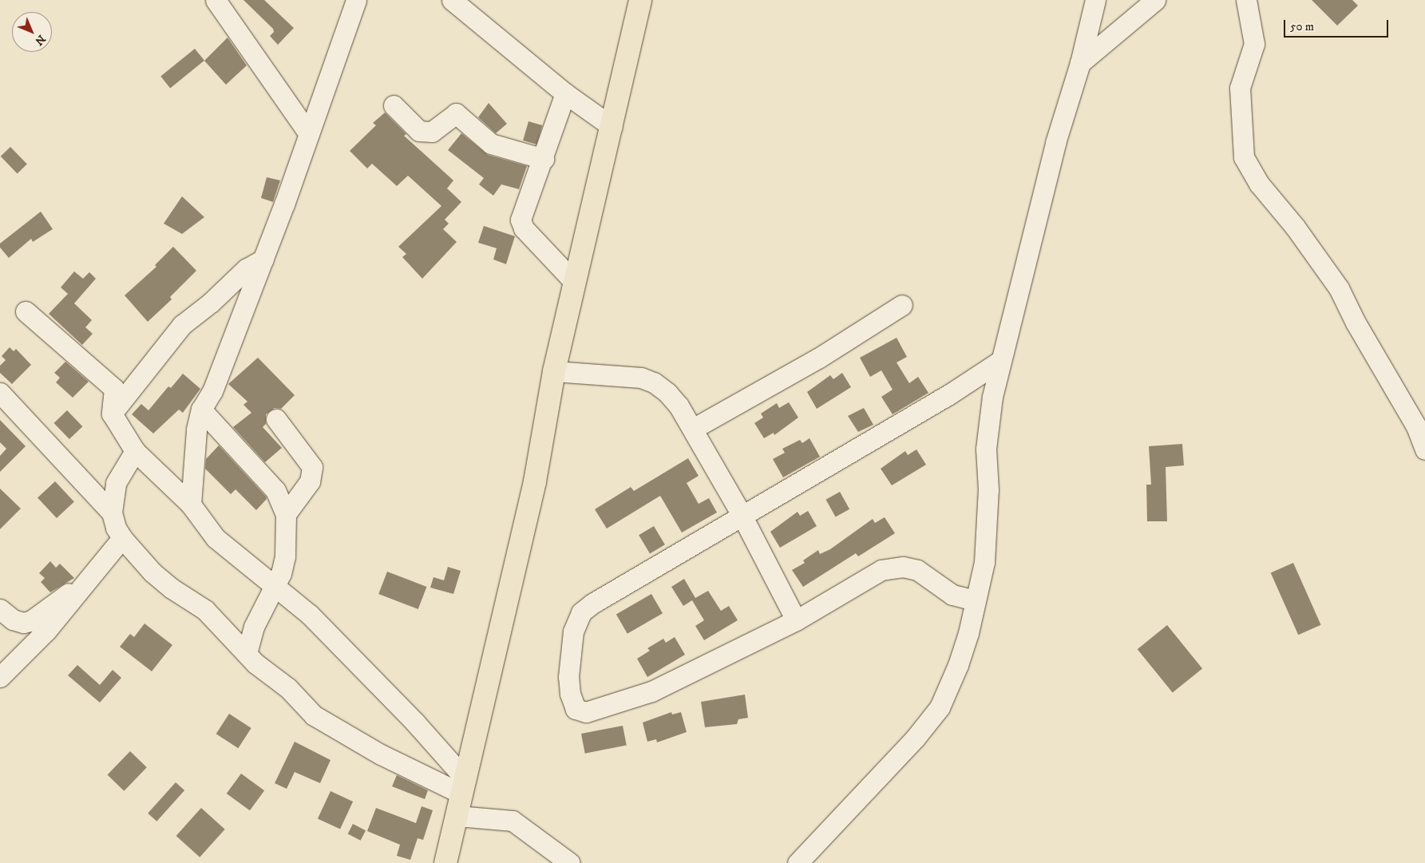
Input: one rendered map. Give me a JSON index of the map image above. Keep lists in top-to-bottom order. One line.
{"scale_bar":"50 m","north":"bottom right"}
